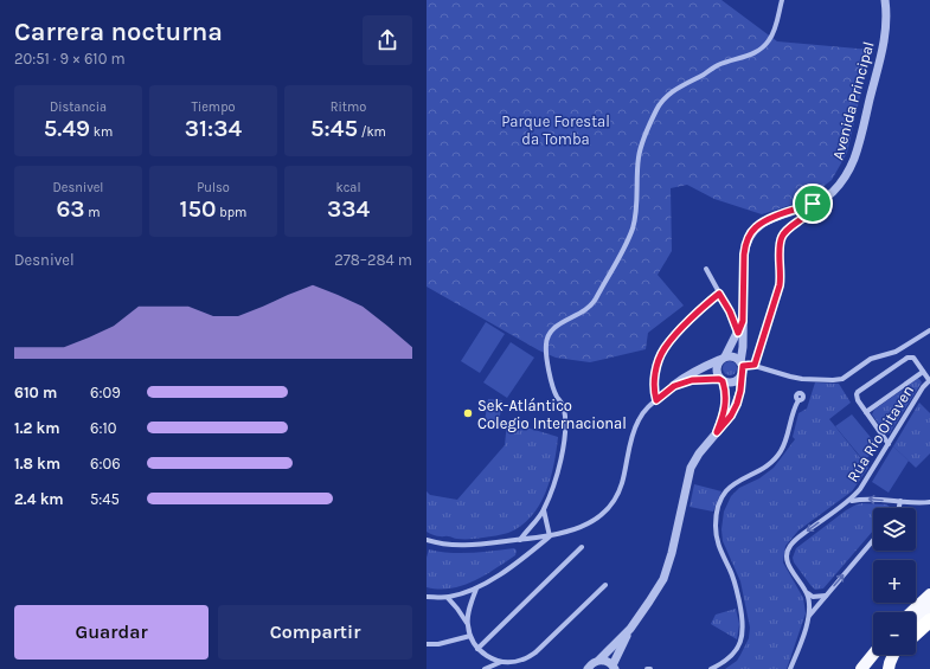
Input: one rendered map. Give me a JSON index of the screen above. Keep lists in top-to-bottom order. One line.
{"streets":{"street":["Avenida Principal","Rúa Río Oitaven"]},"parks":["Parque Forestal da Tomba"],"places":["Sek-Atlántico Colegio Internacional"],"page":{"heading":["Carrera nocturna","20:51 · 9 × 610 m"],"stats":[["Distancia","5.49 km"],["Tiempo","31:34"],["Ritmo","5:45 /km"],["Desnivel","63 m"],["Pulso","150 bpm"],["kcal","334"]],"chart":["Desnivel","278–284 m"],"list":[{"name":"610 m","note":"6:09"},{"name":"1.2 km","note":"6:10"},{"name":"1.8 km","note":"6:06"},{"name":"2.4 km","note":"5:45"}],"map_buttons":["+","−"],"buttons":["Guardar","Compartir"]}}
